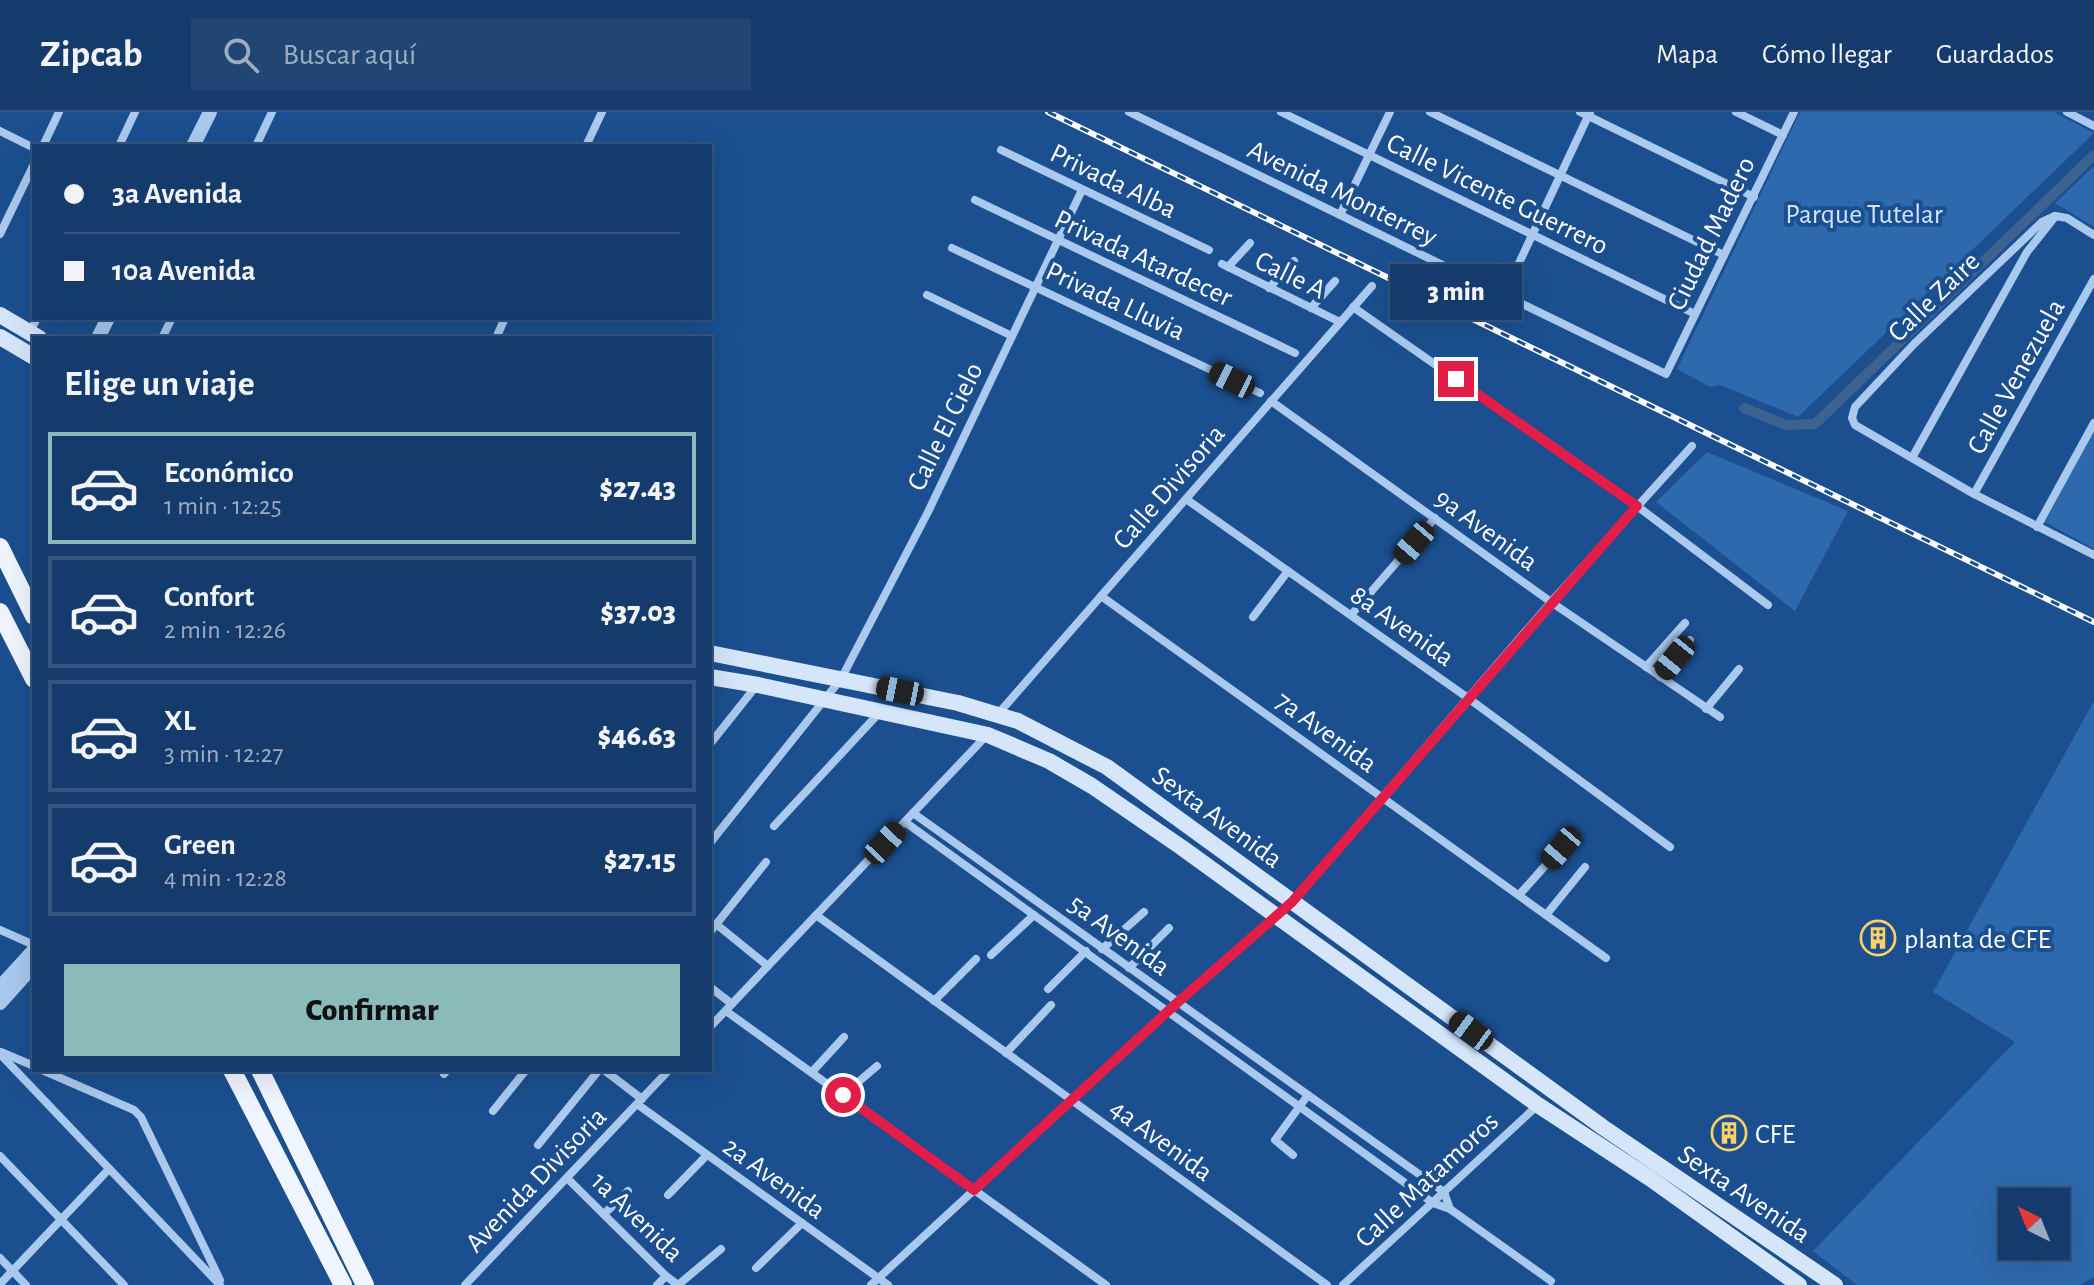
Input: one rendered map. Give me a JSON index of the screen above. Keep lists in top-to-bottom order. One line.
{"streets":{"main road":["Sexta Avenida"],"street":["Privada Alba","Avenida Monterrey","Calle Vicente Guerrero","Ciudad Madero","Privada Atardecer","Calle A","Calle Zaire","Privada Lluvia","Calle Venezuela","Calle El Cielo","Calle Divisoria","9a Avenida","8a Avenida","7a Avenida","5a Avenida","4a Avenida","2a Avenida","Avenida Divisoria","Calle Matamoros","1a Avenida"]},"crossings":[["Privada Alba","Calle El Cielo"],["Avenida Monterrey","Ciudad Madero"],["Calle Vicente Guerrero","Ciudad Madero"],["Privada Atardecer","Calle El Cielo"],["Calle A","Calle Divisoria"],["Privada Lluvia","Calle El Cielo"],["Calle El Cielo","Sexta Avenida"],["Calle Divisoria","9a Avenida"],["Calle Divisoria","8a Avenida"],["Calle Divisoria","7a Avenida"],["Calle Divisoria","Sexta Avenida"],["Sexta Avenida","Calle Matamoros"],["5a Avenida","Calle Matamoros"],["2a Avenida","Avenida Divisoria"],["Avenida Divisoria","1a Avenida"]],"parks":["Parque Tutelar"],"places":{"building":["planta de CFE","CFE"]},"north":"top left","page":{"header":"Zipcab","search":"Buscar aquí","nav":["Mapa","Cómo llegar","Guardados"],"banner":["3a Avenida","10a Avenida"],"bubble":"3 min","heading":"Elige un viaje","list":[{"name":"Económico","note":"1 min · 12:25","value":"$27.43"},{"name":"Confort","note":"2 min · 12:26","value":"$37.03"},{"name":"XL","note":"3 min · 12:27","value":"$46.63"},{"name":"Green","note":"4 min · 12:28","value":"$27.15"}],"buttons":"Confirmar"}}
